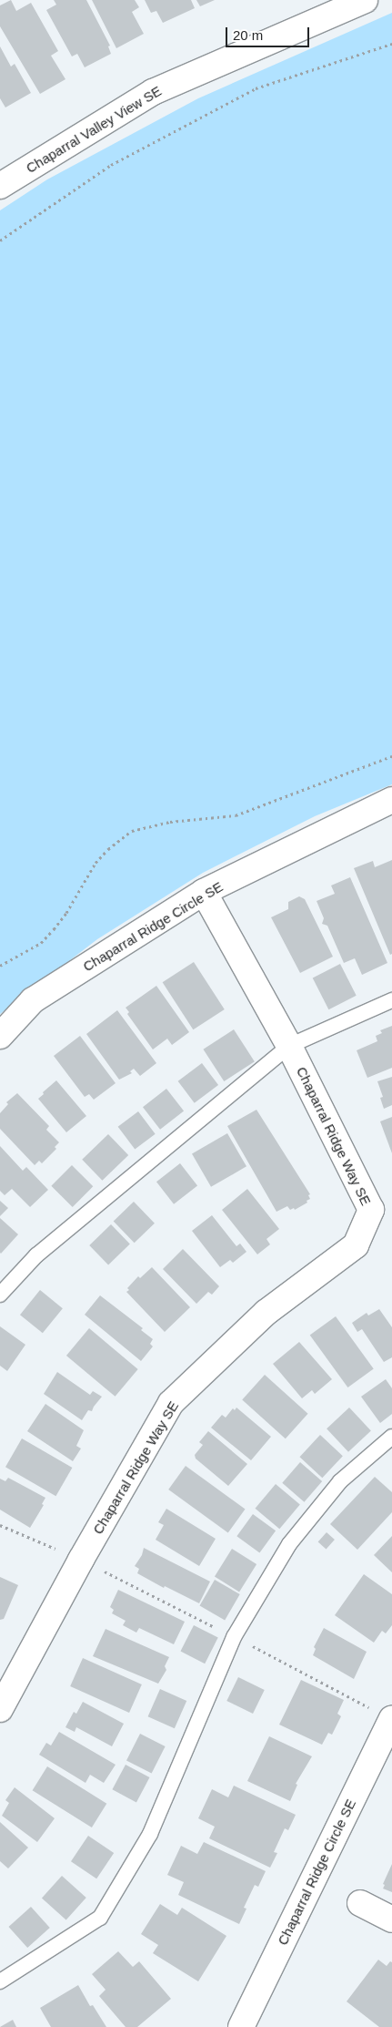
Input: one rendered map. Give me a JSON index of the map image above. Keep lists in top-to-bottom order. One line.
{"streets":{"street":["Chaparral Valley View SE","Chaparral Ridge Circle SE","Chaparral Ridge Way SE"]},"crossings":[["Chaparral Ridge Circle SE","Chaparral Ridge Way SE"]],"scale_bar":"20 m"}
